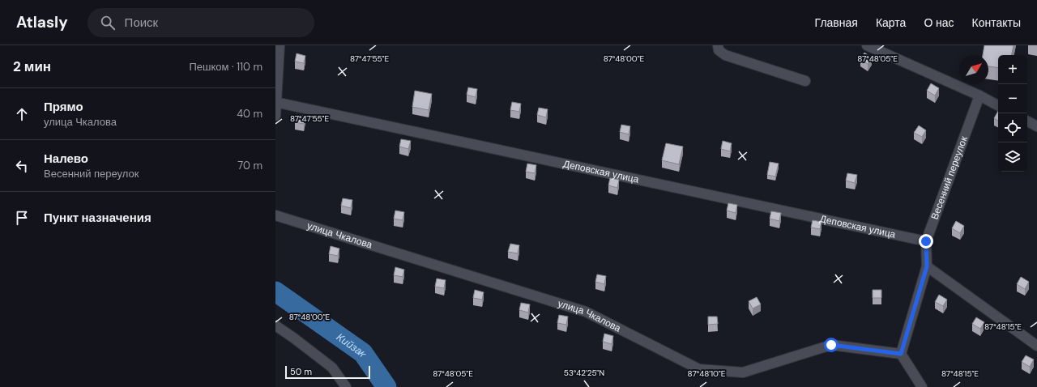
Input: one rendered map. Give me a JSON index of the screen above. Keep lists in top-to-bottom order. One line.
{"streets":{"street":["Деповская улица","Весенний переулок","улица Чкалова"]},"crossings":[["Деповская улица","Весенний переулок"],["Весенний переулок","улица Чкалова"]],"water":["Кийзак"],"scale_bar":"50 m","north":"top right","page":{"header":"Atlasly","search":"Поиск","nav":["Главная","Карта","О нас","Контакты"],"heading":["2 мин","Пешком · 110 m"],"map_buttons":["+","−"],"list":[["Прямо","улица Чкалова","40 m"],["Налево","Весенний переулок","70 m"],"Пункт назначения"],"scale":"50 m"},"coordinates":["87°47'55\"E","87°48'00\"E","87°48'05\"E","87°48'15\"E","53°42'25\"N","87°48'10\"E"]}
